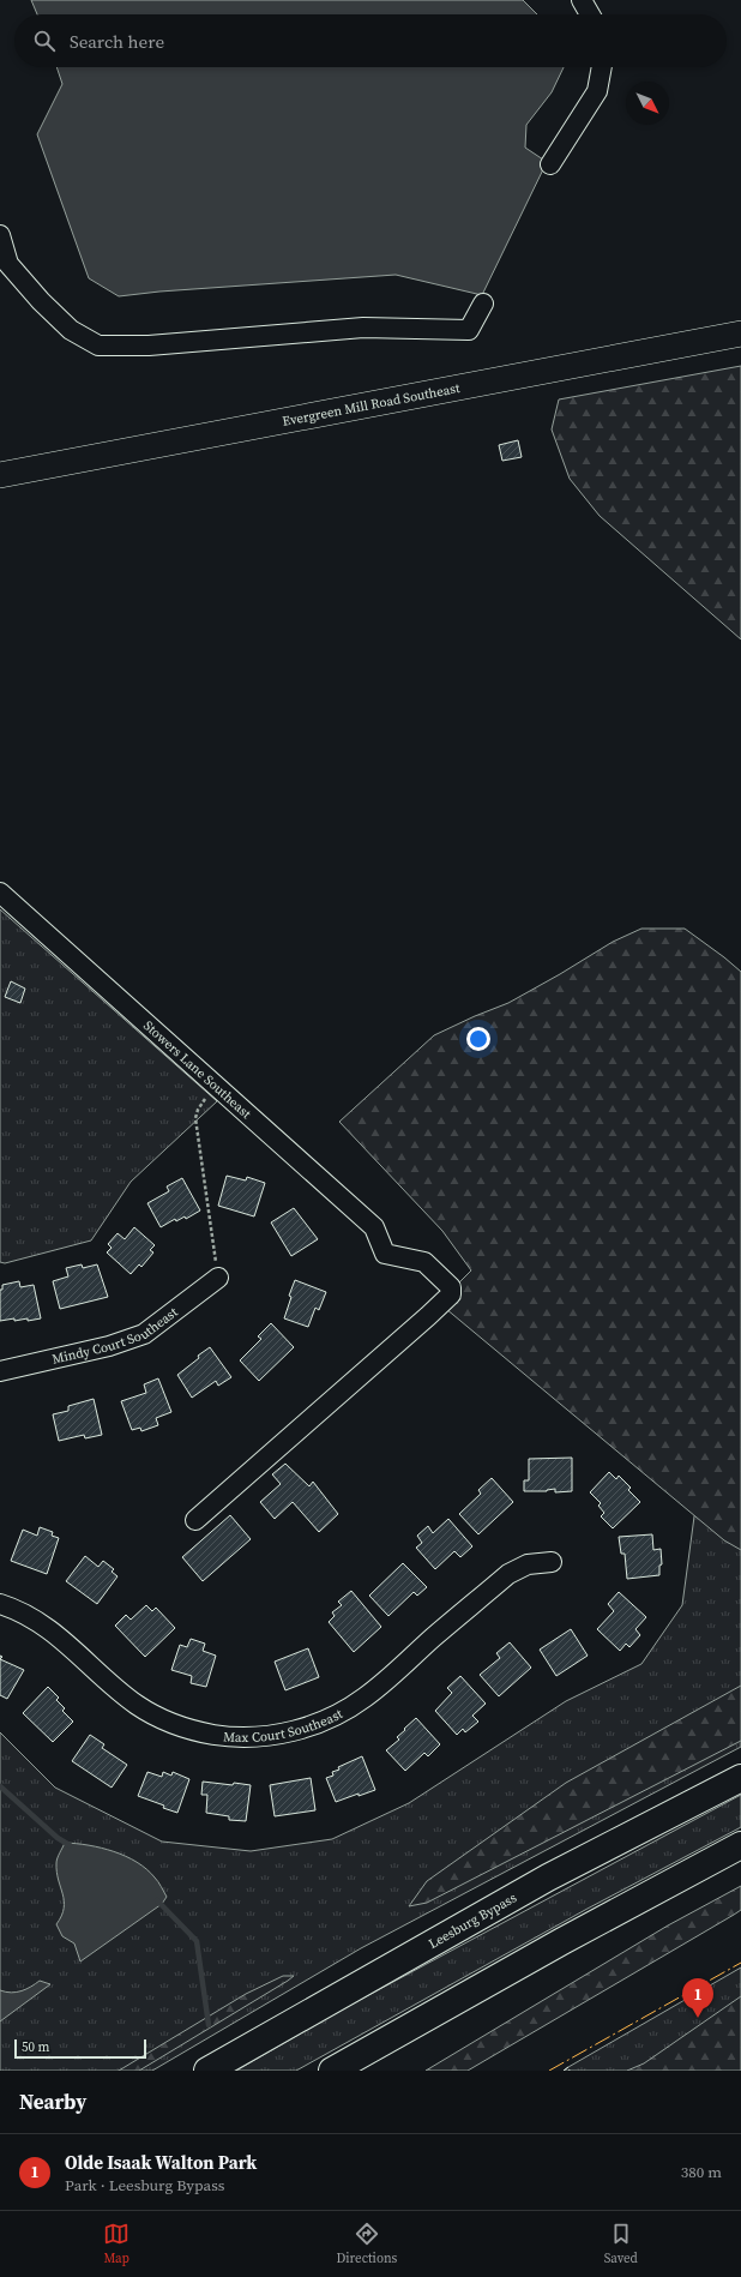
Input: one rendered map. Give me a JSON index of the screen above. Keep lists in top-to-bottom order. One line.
{"streets":{"highway":["Leesburg Bypass"],"main road":["Evergreen Mill Road Southeast"],"street":["Stowers Lane Southeast","Mindy Court Southeast","Max Court Southeast"]},"scale_bar":"50 m","north":"bottom right","page":{"search":"Search here","pins":"1","scale":"50 m","heading":"Nearby","list":[{"mark":"1","name":"Olde Isaak Walton Park","note":"Park · Leesburg Bypass","value":"380 m"}],"nav":["Map","Directions","Saved"]}}
